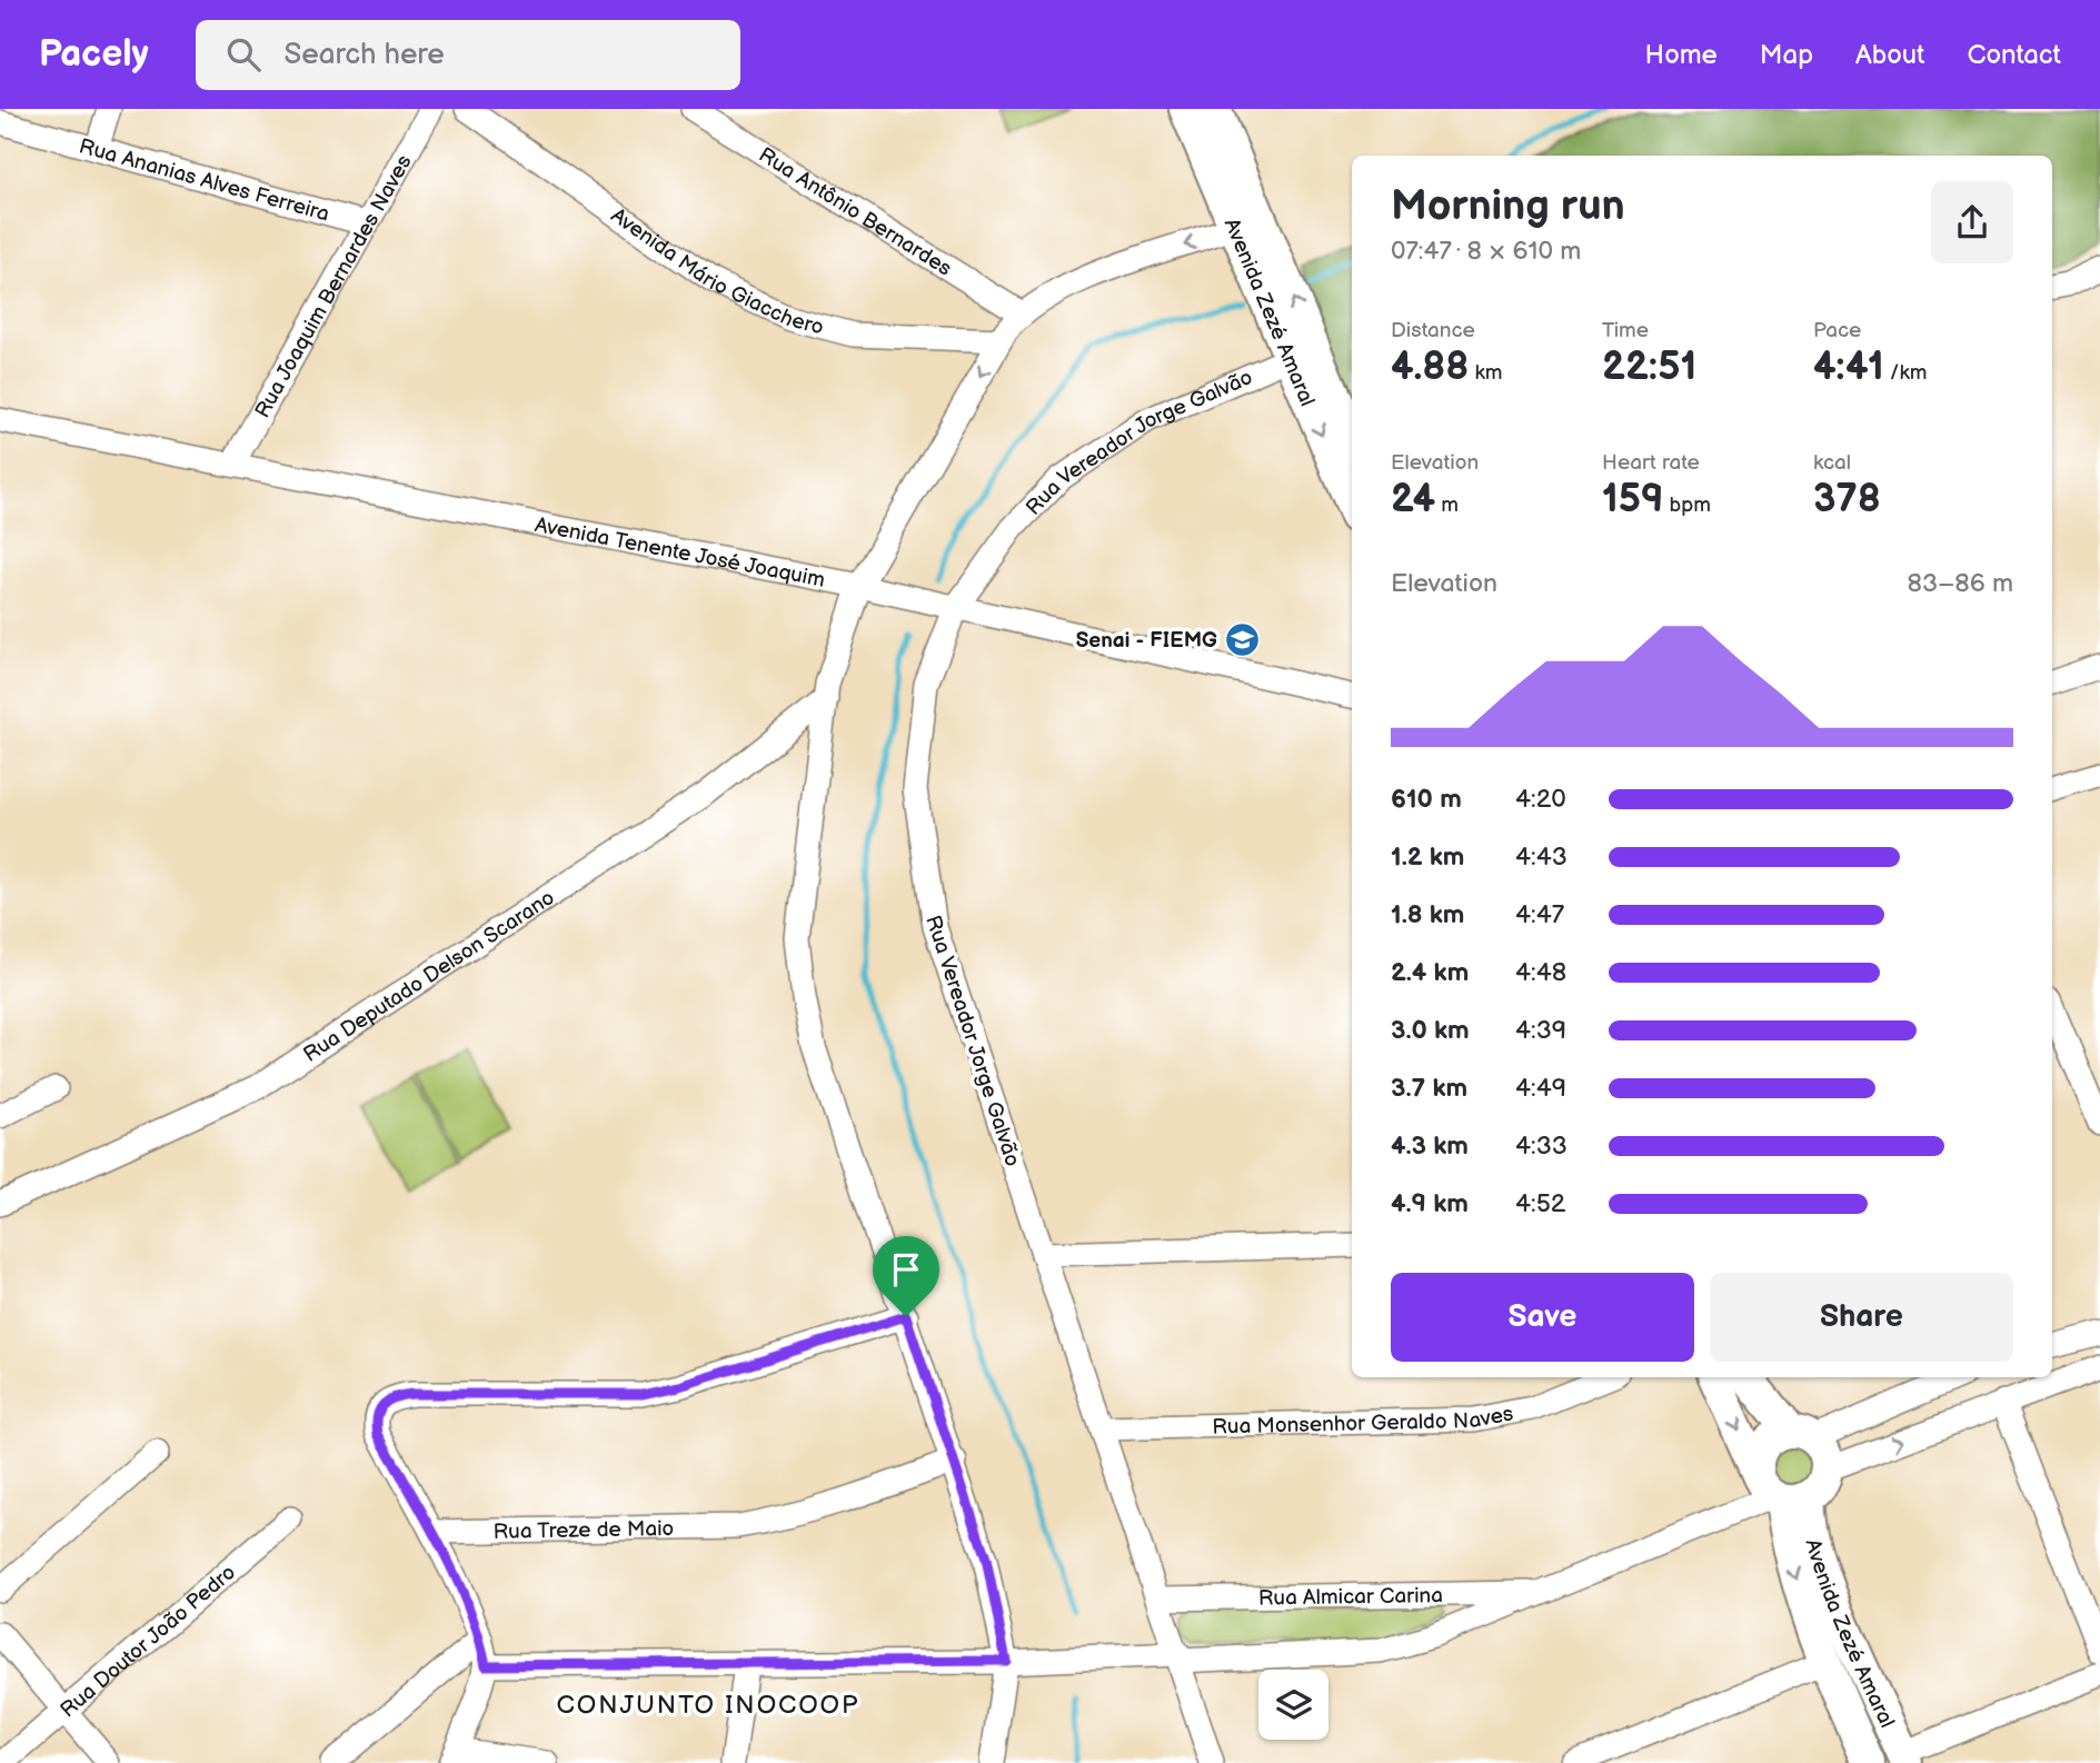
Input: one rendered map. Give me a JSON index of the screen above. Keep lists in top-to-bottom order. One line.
{"streets":{"main road":["Avenida Zezé Amaral"],"street":["Rua Ananias Alves Ferreira","Rua Antônio Bernardes","Avenida Mário Giacchero","Rua Joaquim Bernardes Naves","Rua Vereador Jorge Galvão","Avenida Tenente José Joaquim","Rua Deputado Delson Scarano","Rua Monsenhor Geraldo Naves","Rua Treze de Maio","Rua Almicar Carina","Rua Doutor João Pedro"]},"crossings":[["Rua Ananias Alves Ferreira","Rua Joaquim Bernardes Naves"],["Rua Joaquim Bernardes Naves","Avenida Tenente José Joaquim"],["Avenida Zezé Amaral","Rua Vereador Jorge Galvão"],["Avenida Zezé Amaral","Rua Almicar Carina"],["Rua Vereador Jorge Galvão","Avenida Tenente José Joaquim"],["Rua Vereador Jorge Galvão","Rua Monsenhor Geraldo Naves"],["Rua Vereador Jorge Galvão","Rua Almicar Carina"]],"districts":["CONJUNTO INOCOOP"],"places":{"school or university":["Senai - FIEMG"]},"page":{"header":"Pacely","search":"Search here","nav":["Home","Map","About","Contact"],"heading":["Morning run","07:47 · 8 × 610 m"],"stats":[["Distance","4.88 km"],["Time","22:51"],["Pace","4:41 /km"],["Elevation","24 m"],["Heart rate","159 bpm"],["kcal","378"]],"chart":["Elevation","83–86 m"],"list":[{"name":"610 m","note":"4:20"},{"name":"1.2 km","note":"4:43"},{"name":"1.8 km","note":"4:47"},{"name":"2.4 km","note":"4:48"},{"name":"3.0 km","note":"4:39"},{"name":"3.7 km","note":"4:49"},{"name":"4.3 km","note":"4:33"},{"name":"4.9 km","note":"4:52"}],"buttons":["Save","Share"]}}
